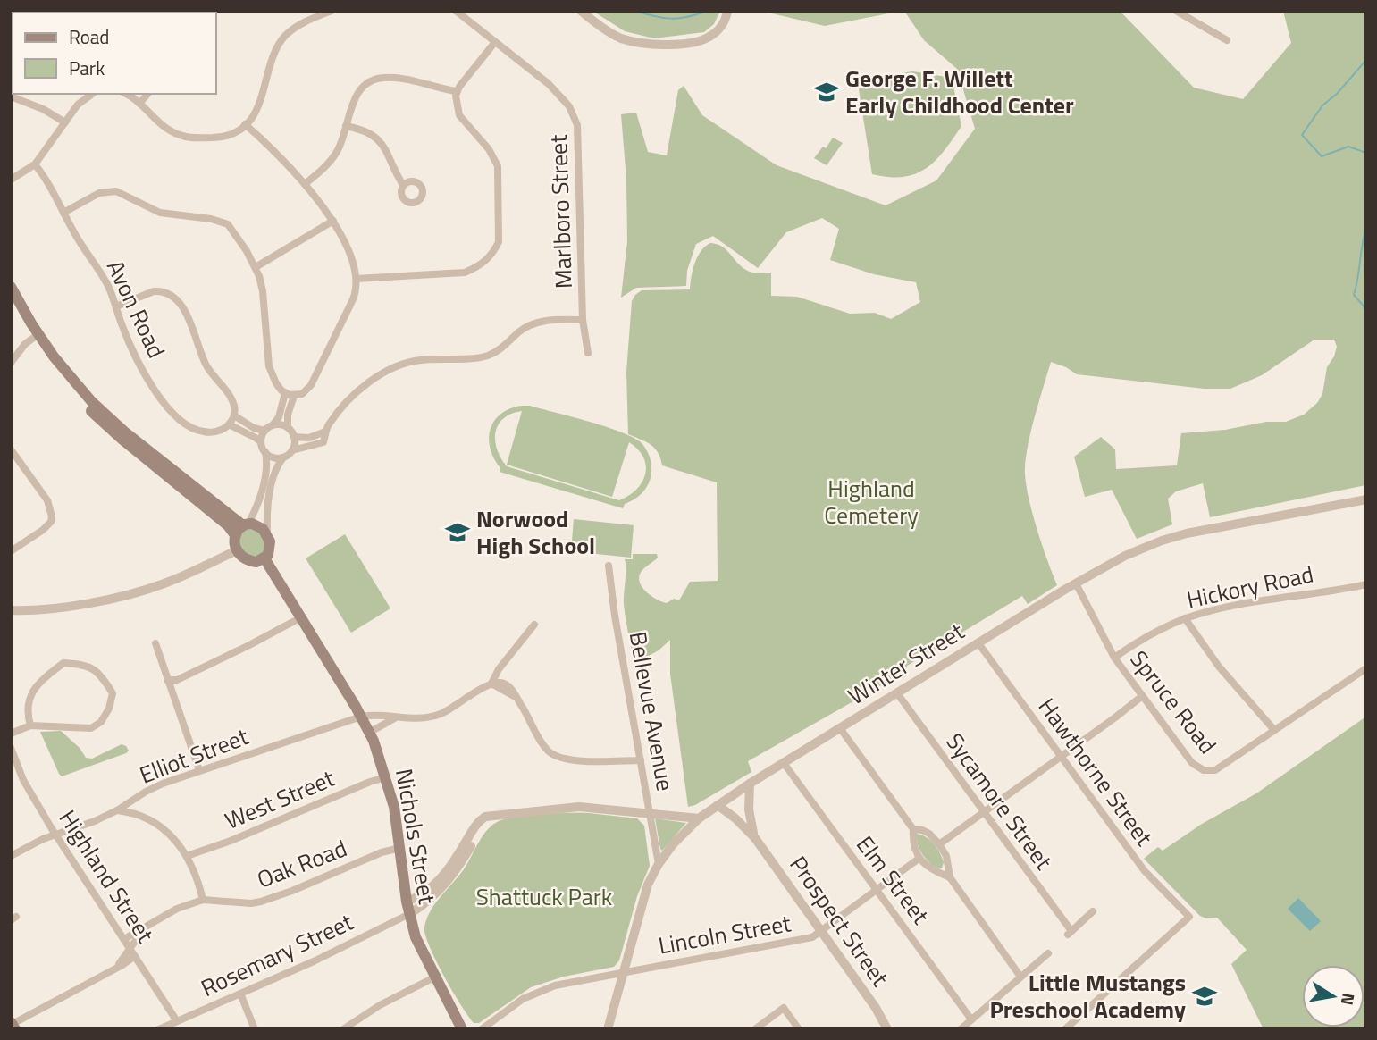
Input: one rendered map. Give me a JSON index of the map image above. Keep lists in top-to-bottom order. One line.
{"streets":{"main road":["Nichols Street"],"street":["Marlboro Street","Avon Road","Hickory Road","Winter Street","Spruce Road","Bellevue Avenue","Elliot Street","Hawthorne Street","West Street","Sycamore Street","Oak Road","Highland Street","Elm Street","Prospect Street","Lincoln Street","Rosemary Street"]},"crossings":[["Hickory Road","Spruce Road"],["Winter Street","Spruce Road"],["Winter Street","Bellevue Avenue"],["Winter Street","Hawthorne Street"],["Winter Street","Sycamore Street"],["Winter Street","Elm Street"],["Winter Street","Prospect Street"],["Winter Street","Lincoln Street"],["Elliot Street","Nichols Street"],["Elliot Street","Highland Street"],["West Street","Nichols Street"],["Nichols Street","Oak Road"],["Nichols Street","Rosemary Street"],["Oak Road","Highland Street"],["Highland Street","Rosemary Street"],["Elm Street","Lincoln Street"],["Prospect Street","Lincoln Street"]],"parks":["Highland Cemetery","Shattuck Park"],"places":{"school or university":["George F. Willett Early Childhood Center","Norwood High School","Little Mustangs Preschool Academy"]},"legend":["Road","Park"],"north":"right"}
